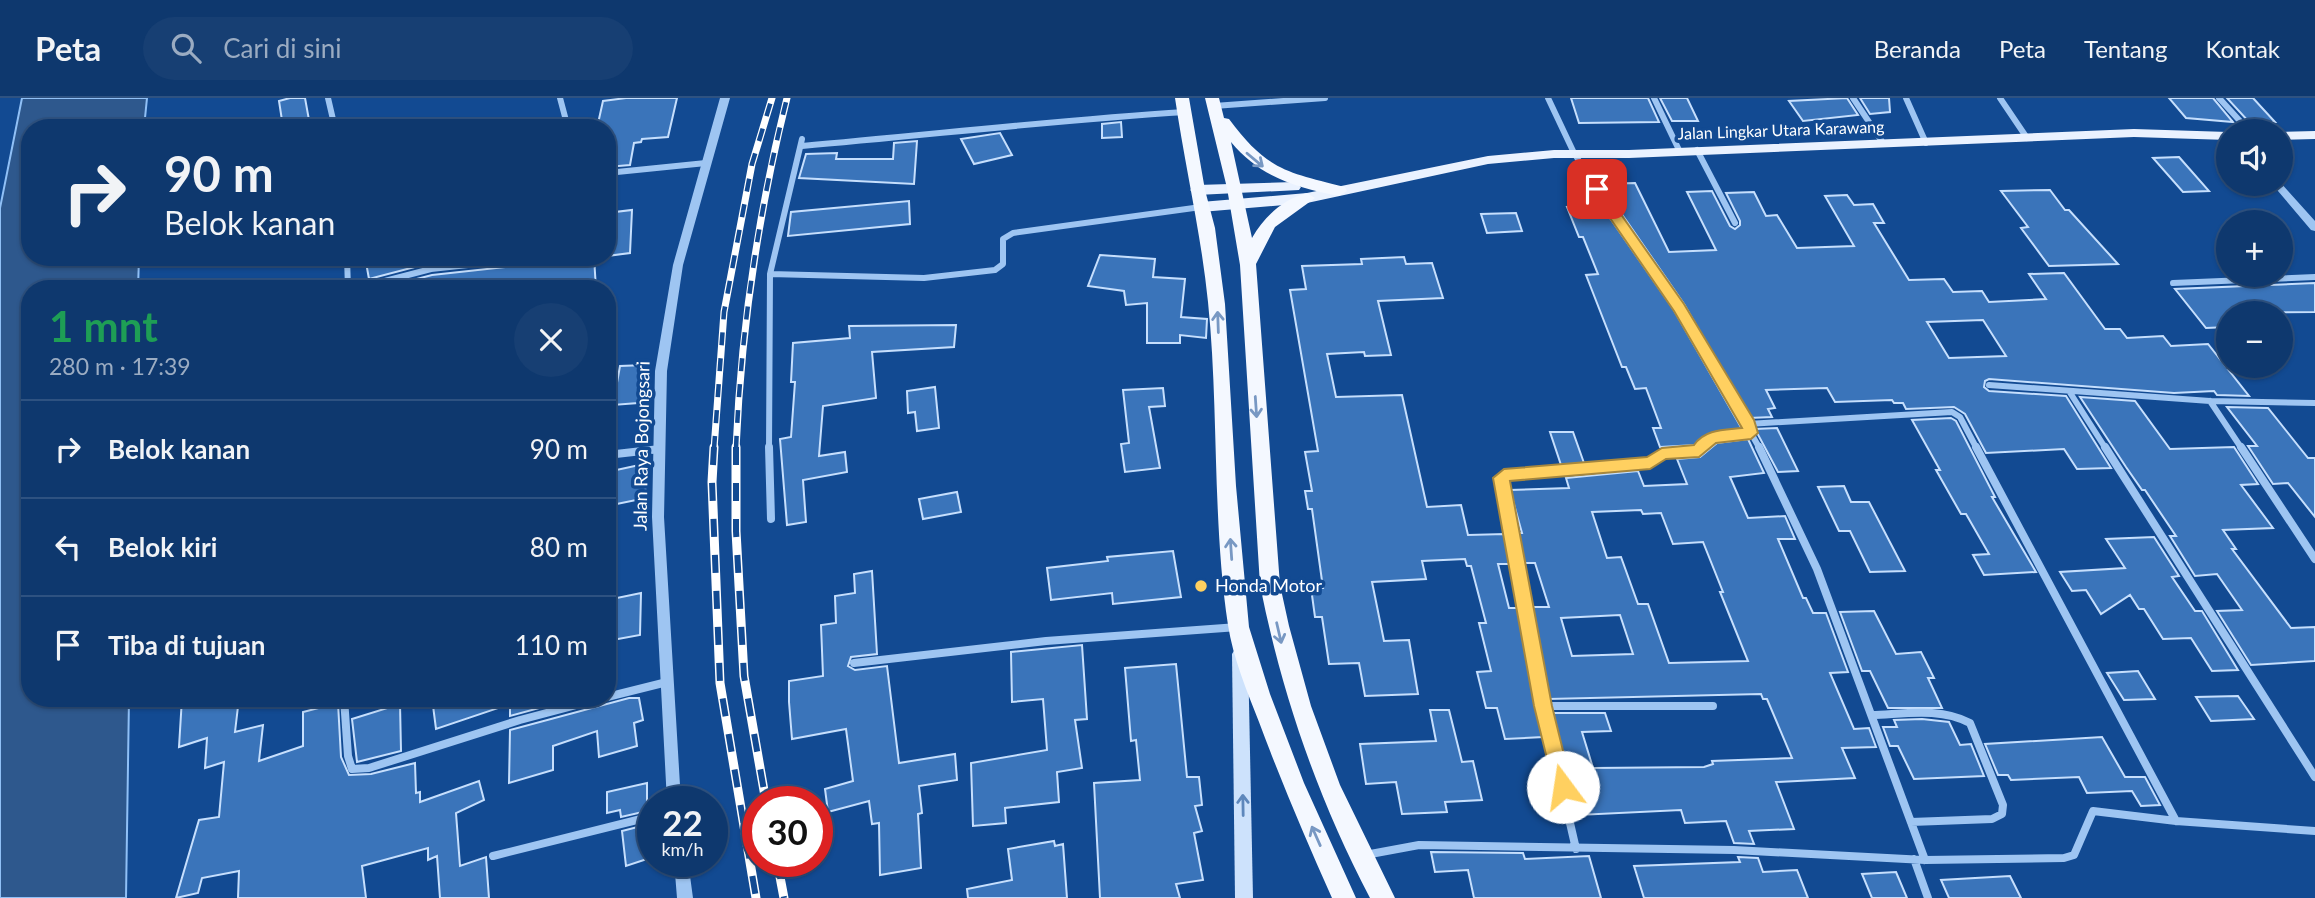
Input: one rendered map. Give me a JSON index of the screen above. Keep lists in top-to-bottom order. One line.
{"streets":{"main road":["Jalan Lingkar Utara Karawang"],"street":["Jalan Raya Bojongsari"]},"places":["Honda Motor"],"page":{"header":"Peta","search":"Cari di sini","nav":["Beranda","Peta","Tentang","Kontak"],"map_buttons":["+","−"],"turn":["90 m","Belok kanan"],"heading":["1 mnt","280 m · 17:39"],"list":[{"name":"Belok kanan","value":"90 m"},{"name":"Belok kiri","value":"80 m"},{"name":"Tiba di tujuan","value":"110 m"}],"speed":"22 km/h","limit":"30"}}
